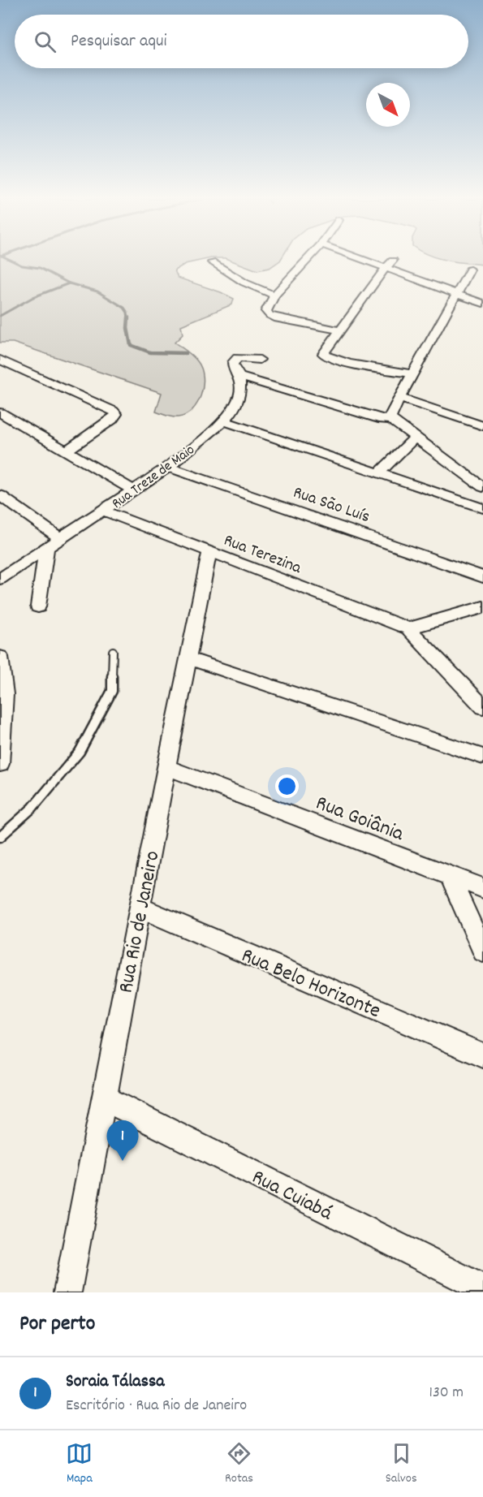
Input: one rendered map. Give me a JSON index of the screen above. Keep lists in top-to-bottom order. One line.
{"streets":{"street":["Rua Treze de Maio","Rua São Luís","Rua Terezina","Rua Goiânia","Rua Rio de Janeiro","Rua Belo Horizonte","Rua Cuiabá"]},"crossings":[["Rua Treze de Maio","Rua São Luís"],["Rua Treze de Maio","Rua Terezina"],["Rua Terezina","Rua Rio de Janeiro"],["Rua Goiânia","Rua Rio de Janeiro"],["Rua Rio de Janeiro","Rua Belo Horizonte"],["Rua Rio de Janeiro","Rua Cuiabá"]],"north":"bottom right","page":{"search":"Pesquisar aqui","pins":"1","heading":"Por perto","list":[{"mark":"1","name":"Soraia Tálassa","note":"Escritório · Rua Rio de Janeiro","value":"130 m"}],"nav":["Mapa","Rotas","Salvos"]}}
